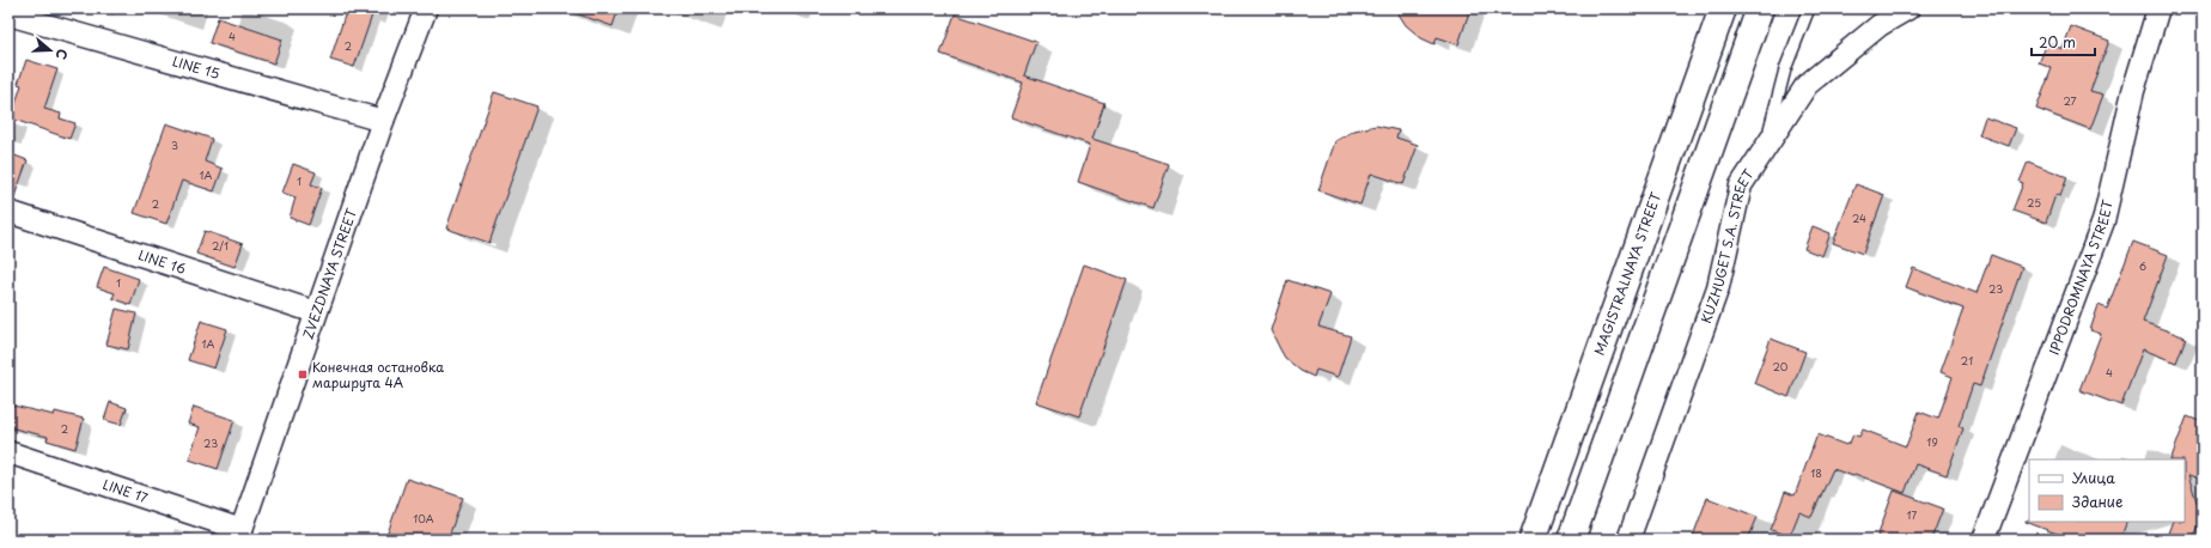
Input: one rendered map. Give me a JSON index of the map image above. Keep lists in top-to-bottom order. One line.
{"streets":{"main road":["MAGISTRALNAYA STREET"],"street":["LINE 15","KUZHUGET S.A. STREET","LINE 16","ZVEZDNAYA STREET","IPPODROMNAYA STREET","LINE 17"]},"crossings":[["LINE 15","ZVEZDNAYA STREET"],["LINE 16","ZVEZDNAYA STREET"],["ZVEZDNAYA STREET","LINE 17"]],"places":{"transit":["Конечная остановка маршрута 4А"]},"house_numbers":["4","2","27","3","1А","1","25","2","24","2/1","6","1","23","1А","21","20","4","2","19","23","18","17","10А"],"legend":["Улица","Здание"],"scale_bar":"20 m","north":"right"}
